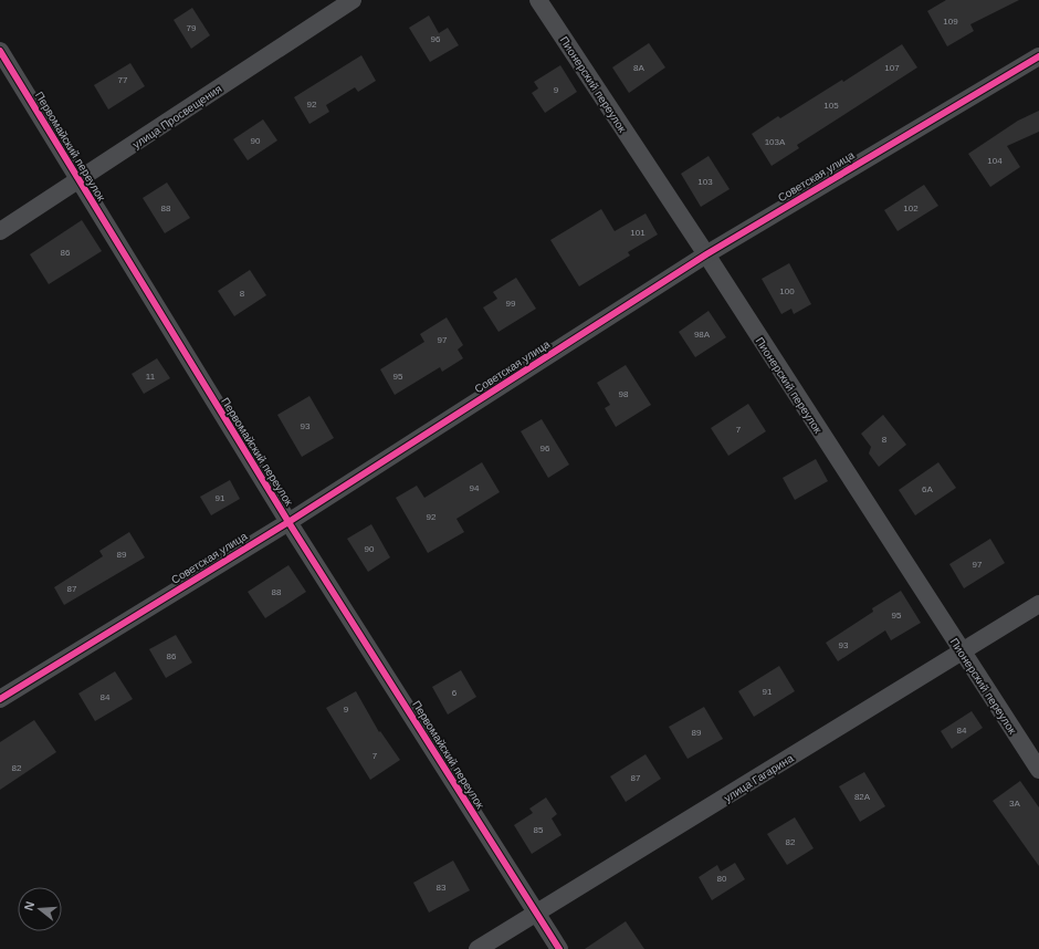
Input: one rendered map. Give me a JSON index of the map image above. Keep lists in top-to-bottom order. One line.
{"streets":{"street":["Пионерский переулок","улица Просвещения","Первомайский переулок","Советская улица","улица Гагарина"]},"crossings":[["Пионерский переулок","Советская улица"],["Пионерский переулок","улица Гагарина"],["улица Просвещения","Первомайский переулок"],["Первомайский переулок","Советская улица"],["Первомайский переулок","улица Гагарина"]],"house_numbers":["109","79","96","8А","107","77","9","92","105","90","103А","104","103","88","102","101","86","100","8","99","98А","97","11","95","98","93","7","8","96","94","6А","91","92","90","89","97","87","88","95","93","86","91","6","84","9","84","89","7","82","87","82А","3А","85","82","80","83"],"north":"left"}
